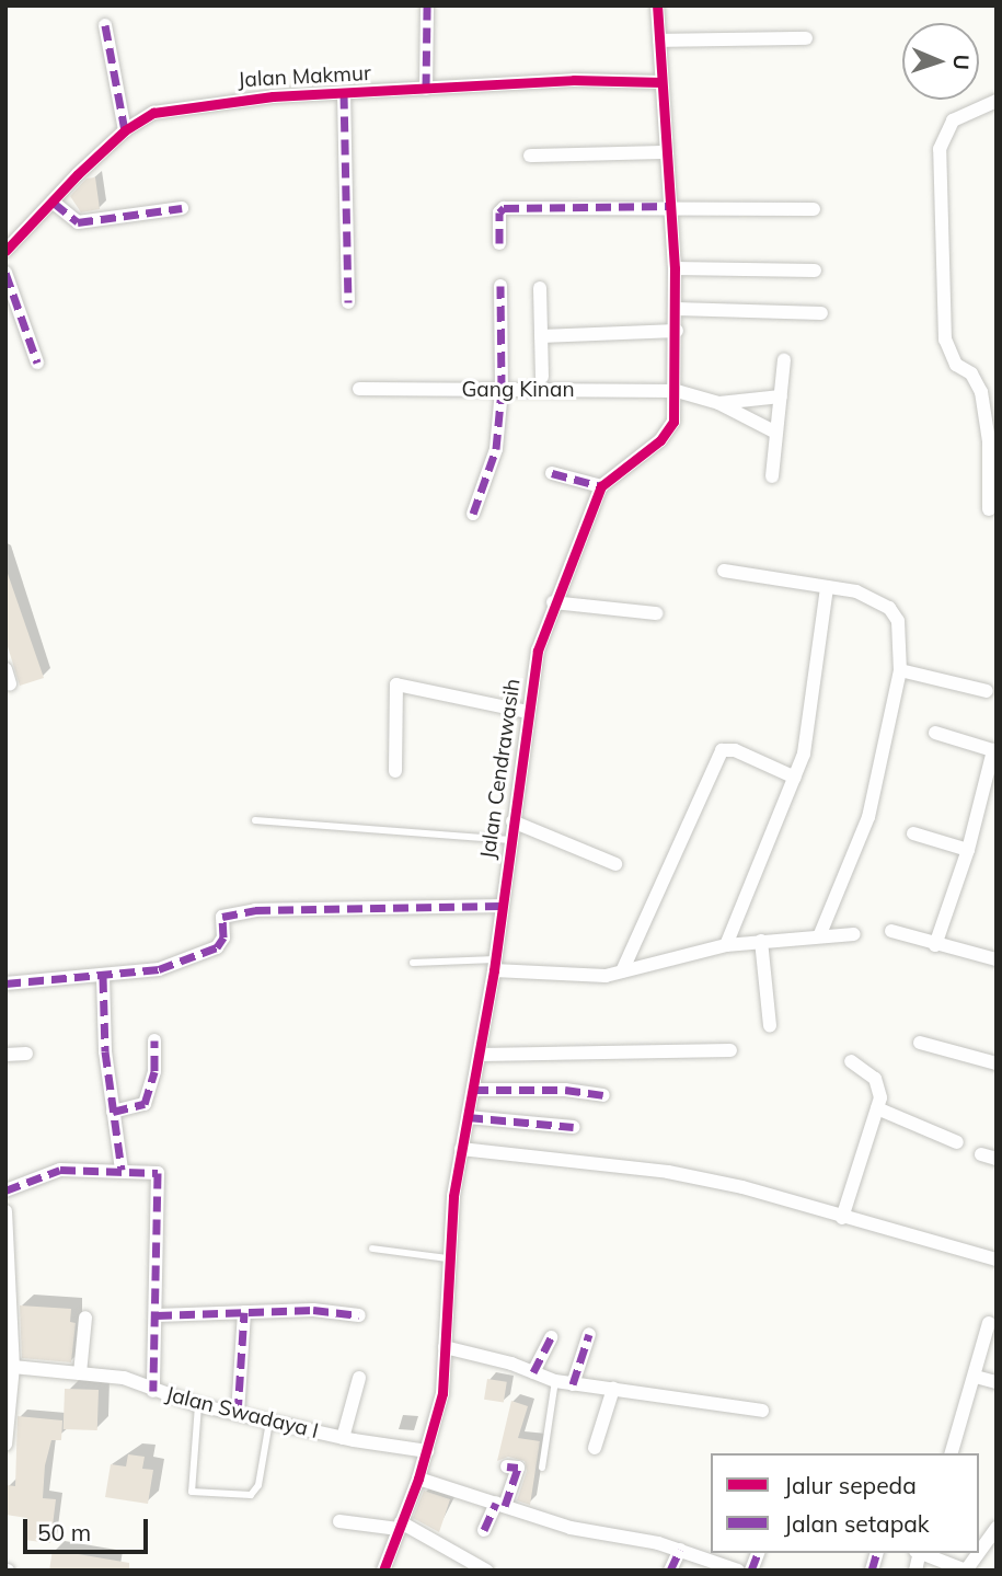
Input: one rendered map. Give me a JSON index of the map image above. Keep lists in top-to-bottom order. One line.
{"streets":{"street":["Jalan Makmur","Gang Kinan","Jalan Cendrawasih","Jalan Swadaya I"]},"crossings":[["Jalan Makmur","Jalan Cendrawasih"],["Gang Kinan","Jalan Cendrawasih"],["Jalan Cendrawasih","Jalan Swadaya I"]],"legend":["Jalur sepeda","Jalan setapak"],"scale_bar":"50 m","north":"right"}
